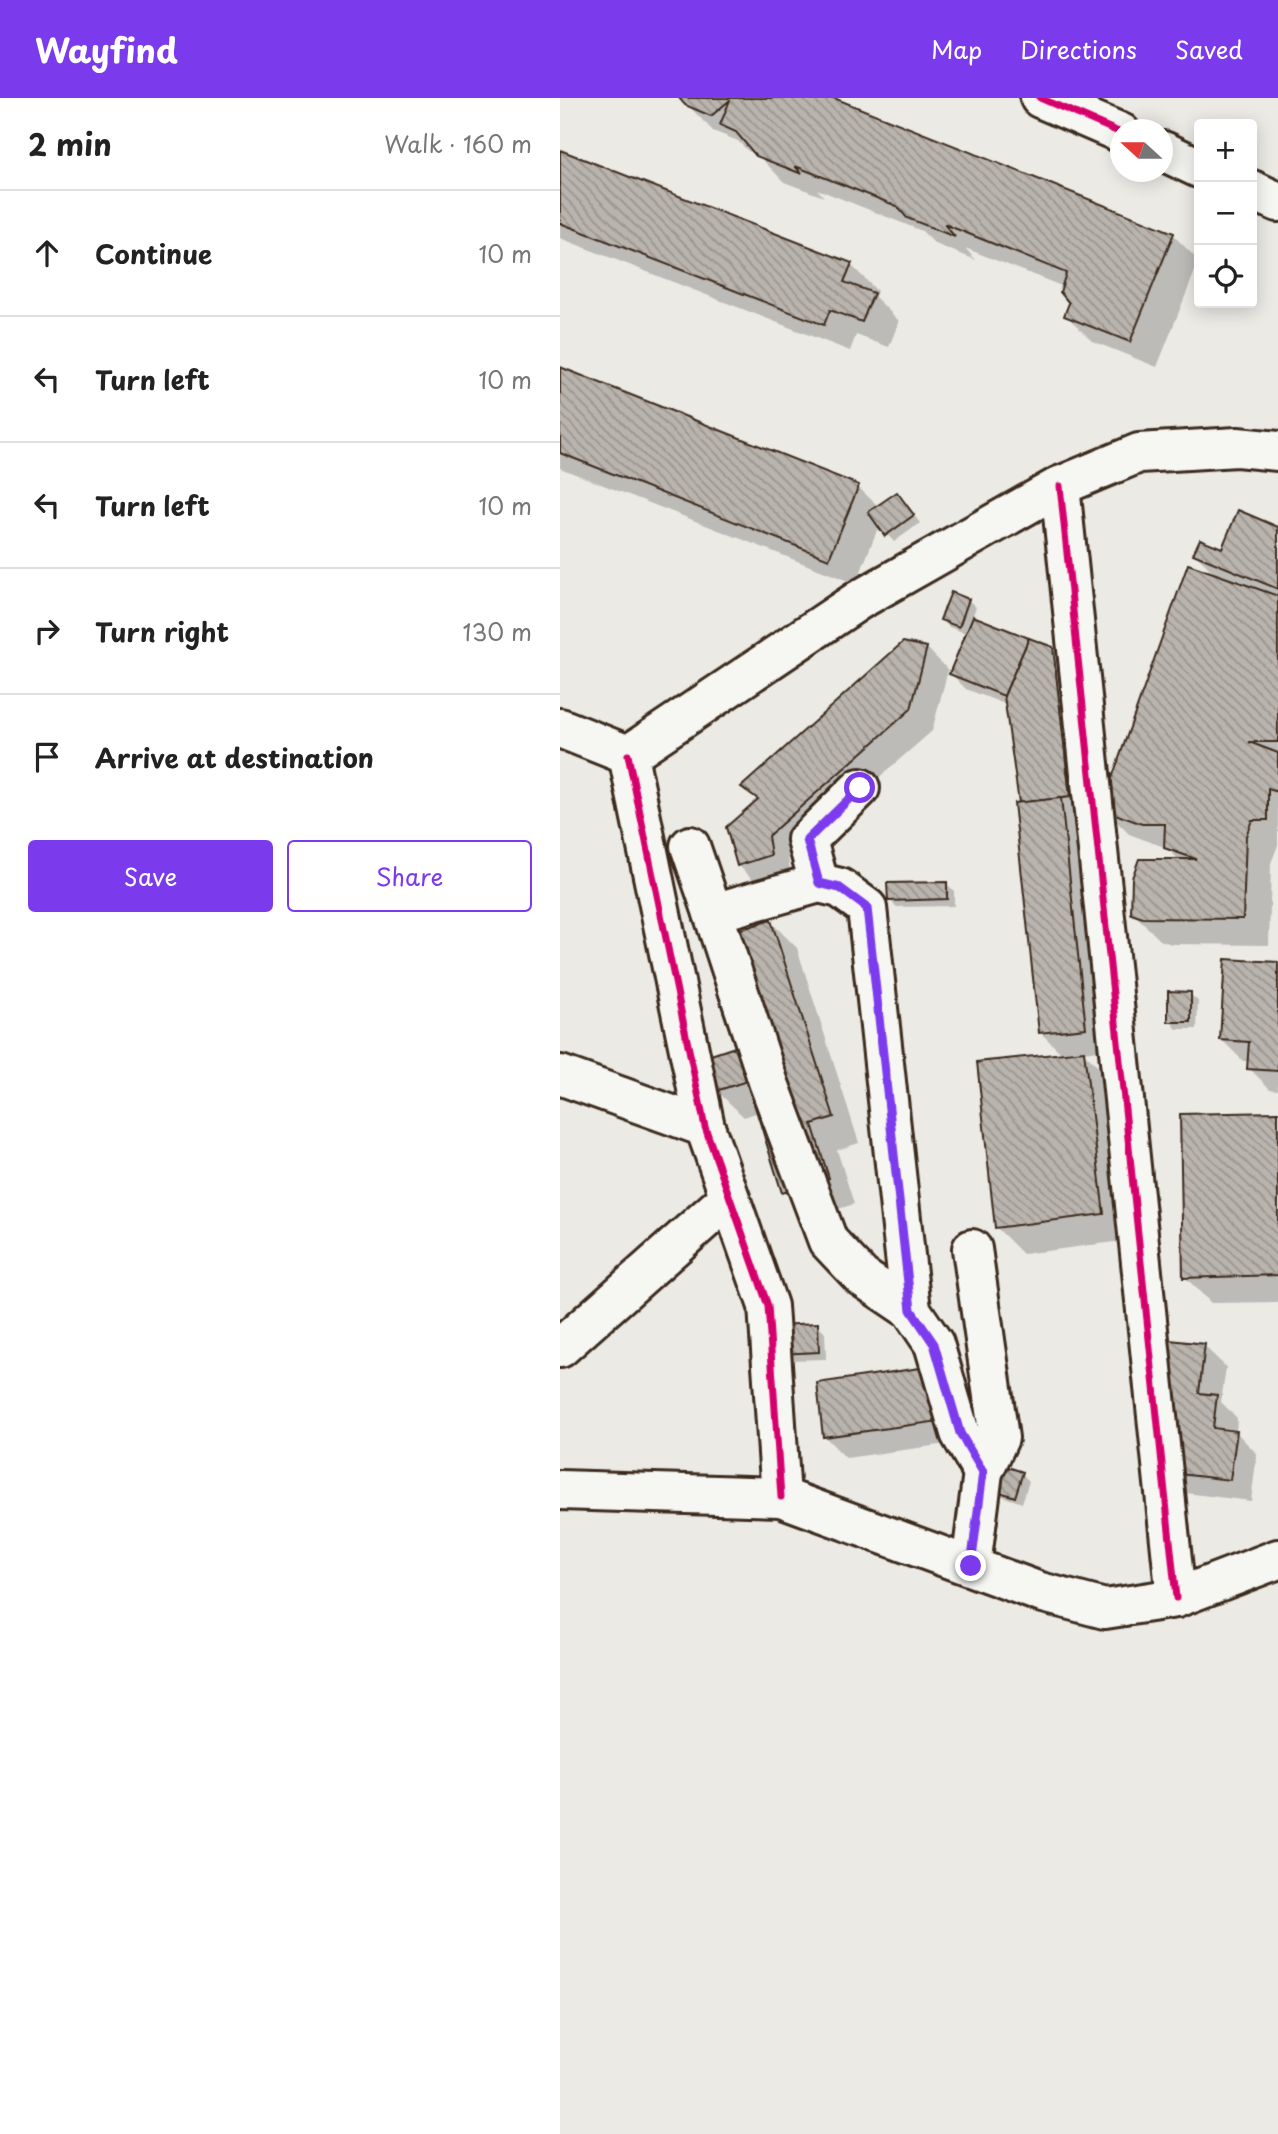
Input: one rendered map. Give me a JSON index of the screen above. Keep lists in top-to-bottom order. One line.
{"north":"left","page":{"header":"Wayfind","nav":["Map","Directions","Saved"],"heading":["2 min","Walk · 160 m"],"map_buttons":["+","−"],"list":[["Continue","10 m"],["Turn left","10 m"],["Turn left","10 m"],["Turn right","130 m"],"Arrive at destination"],"buttons":["Save","Share"]}}
